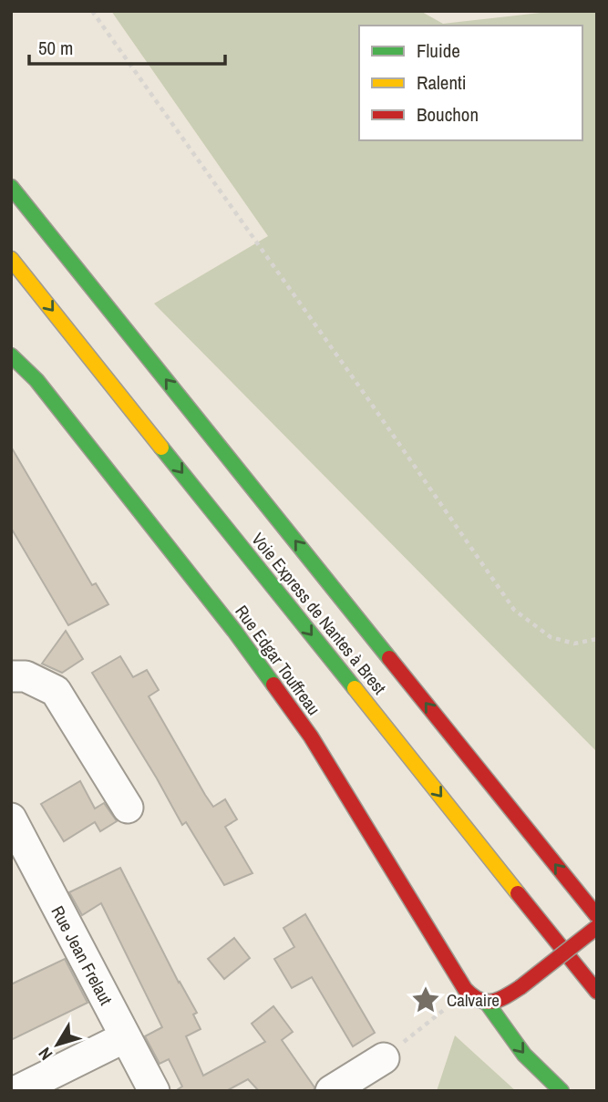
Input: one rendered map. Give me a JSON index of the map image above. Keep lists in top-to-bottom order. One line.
{"streets":{"main road":["Voie Express de Nantes à Brest","Rue Edgar Touffreau"],"street":["Rue Jean Frelaut"]},"places":{"place":["Calvaire"]},"legend":["Fluide","Ralenti","Bouchon"],"scale_bar":"50 m","north":"bottom left"}
